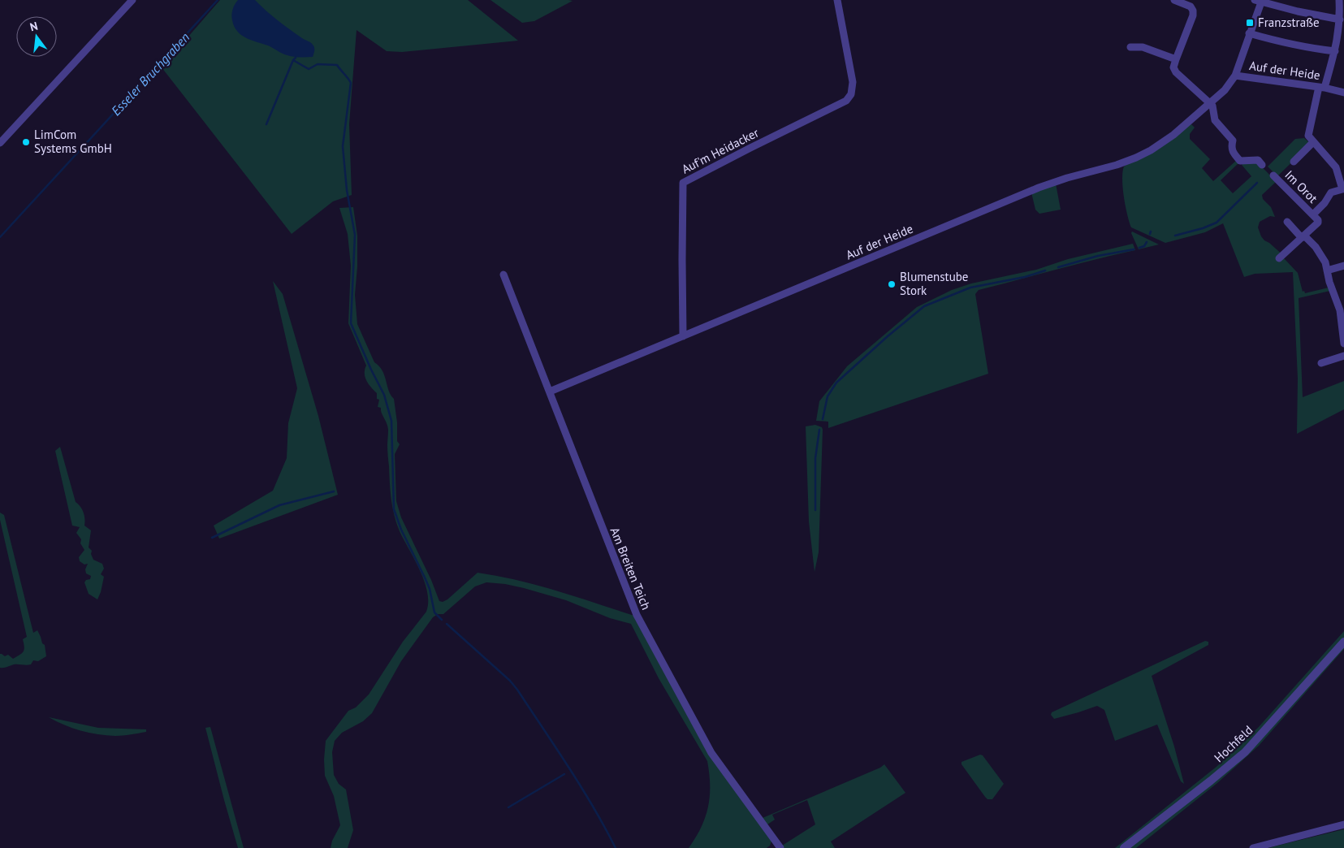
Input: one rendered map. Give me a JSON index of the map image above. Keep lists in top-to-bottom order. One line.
{"streets":{"street":["Auf der Heide","Auf'm Heidacker","Im Orot","Am Breiten Teich","Hochfeld"]},"crossings":[["Auf der Heide","Auf'm Heidacker"],["Auf der Heide","Am Breiten Teich"]],"water":["Esseler Bruchgraben"],"places":{"transit":["Franzstraße"],"other":["LimCom Systems GmbH","Blumenstube Stork"]},"north":"top"}
